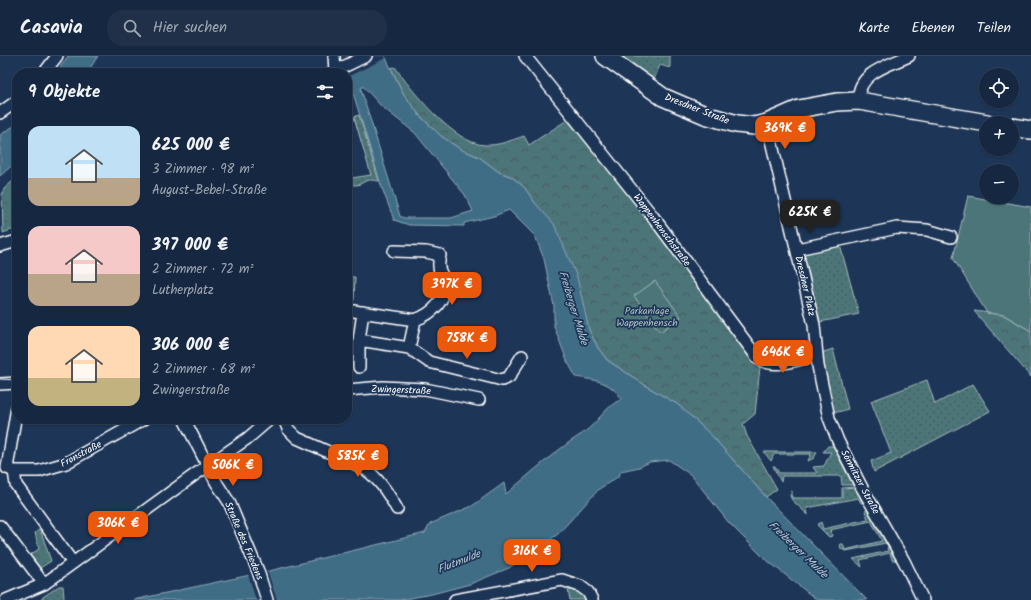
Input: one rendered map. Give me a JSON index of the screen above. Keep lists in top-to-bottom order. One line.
{"streets":{"main road":["Dresdner Straße"],"street":["Wappenhenschstraße","Dresdner Platz","Zwingerstraße","Fronstraße","Sörmitzer Straße","Straße des Friedens"]},"crossings":[["Dresdner Straße","Dresdner Platz"],["Wappenhenschstraße","Dresdner Platz"],["Wappenhenschstraße","Sörmitzer Straße"],["Dresdner Platz","Sörmitzer Straße"]],"water":["Freiberger Mulde","Flutmulde"],"parks":["Parkanlage Wappenhensch"],"page":{"header":"Casavia","search":"Hier suchen","nav":["Karte","Ebenen","Teilen"],"map_buttons":["+","−"],"heading":"9 Objekte","price":["369K €","625K €","397K €","758K €","646K €","585K €","506K €","306K €","316K €"],"list":[{"name":"625 000 €","note":"3 Zimmer · 98 m² · August-Bebel-Straße"},{"name":"397 000 €","note":"2 Zimmer · 72 m² · Lutherplatz"},{"name":"306 000 €","note":"2 Zimmer · 68 m² · Zwingerstraße"}]}}
